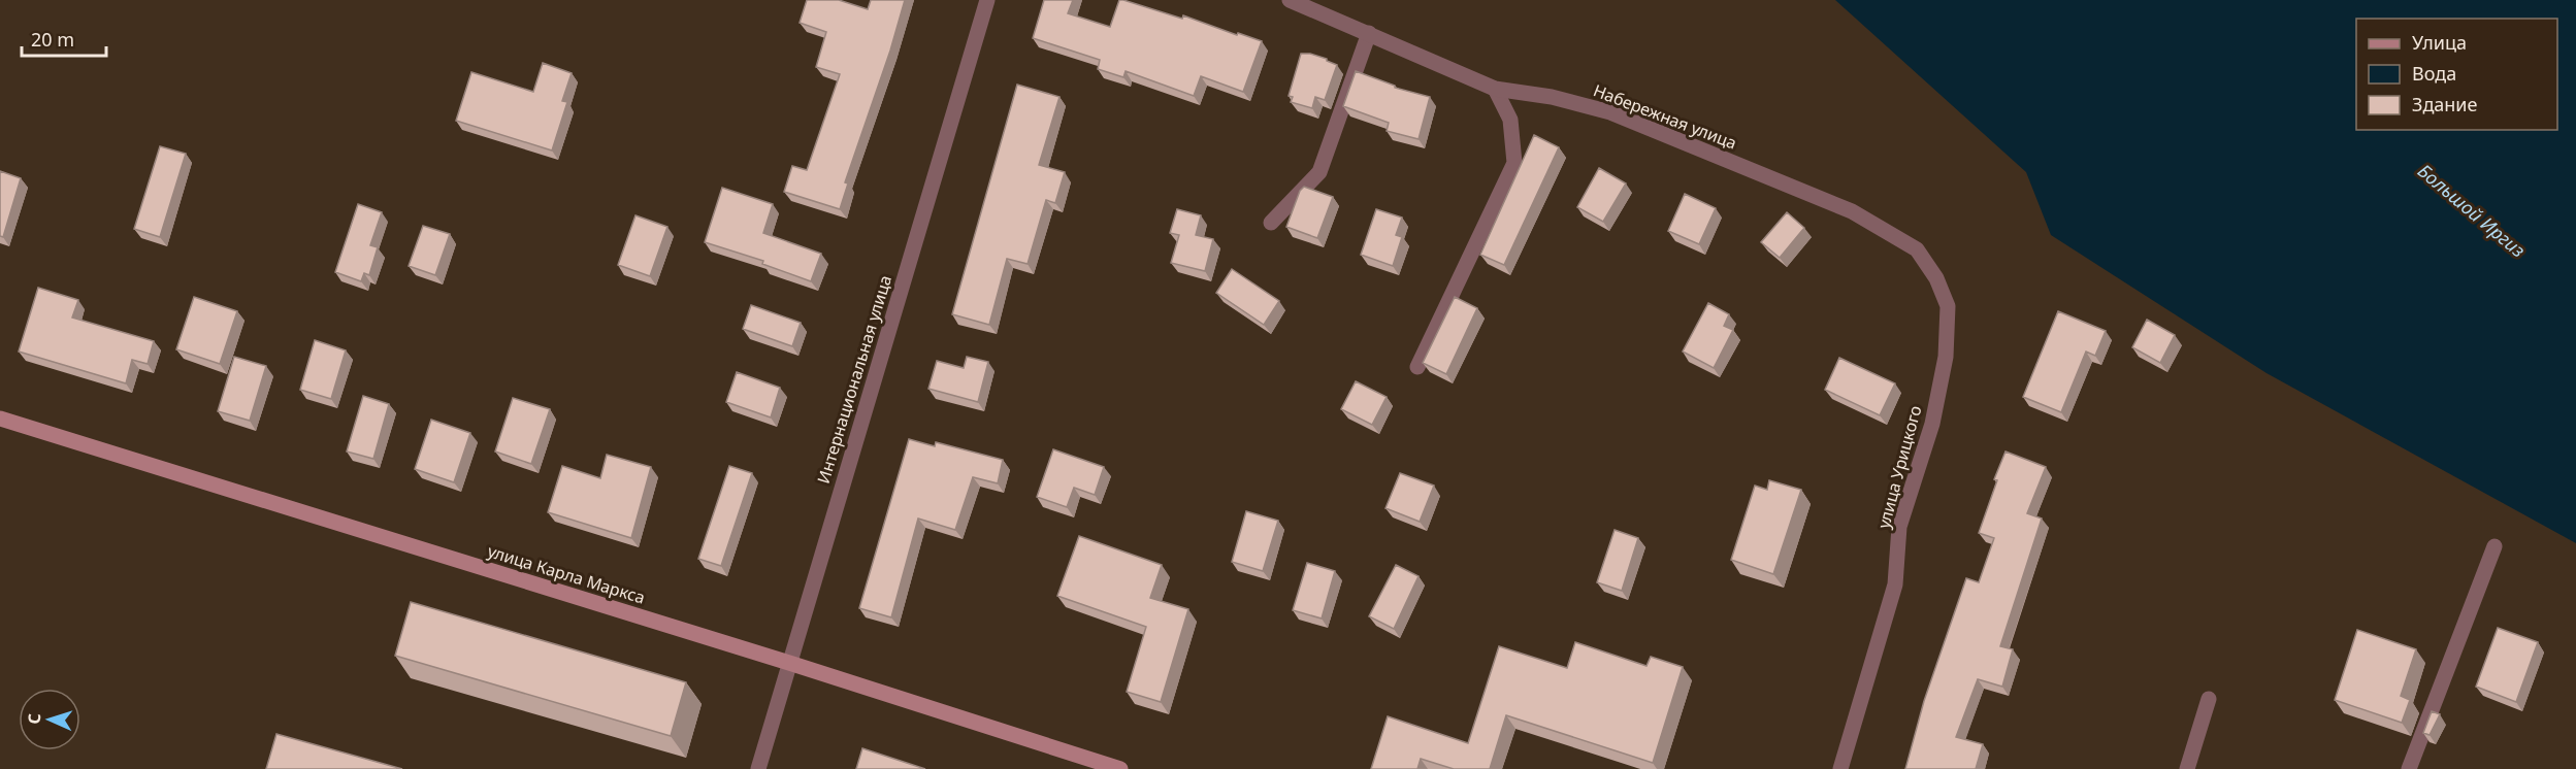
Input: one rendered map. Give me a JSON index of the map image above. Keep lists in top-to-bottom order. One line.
{"streets":{"main road":["улица Карла Маркса"],"street":["Набережная улица","Интернациональная улица","улица Урицкого"]},"crossings":[["Набережная улица","улица Урицкого"],["Интернациональная улица","улица Карла Маркса"]],"water":["Большой Иргиз"],"legend":["Улица","Вода","Здание"],"scale_bar":"20 m","north":"left"}
